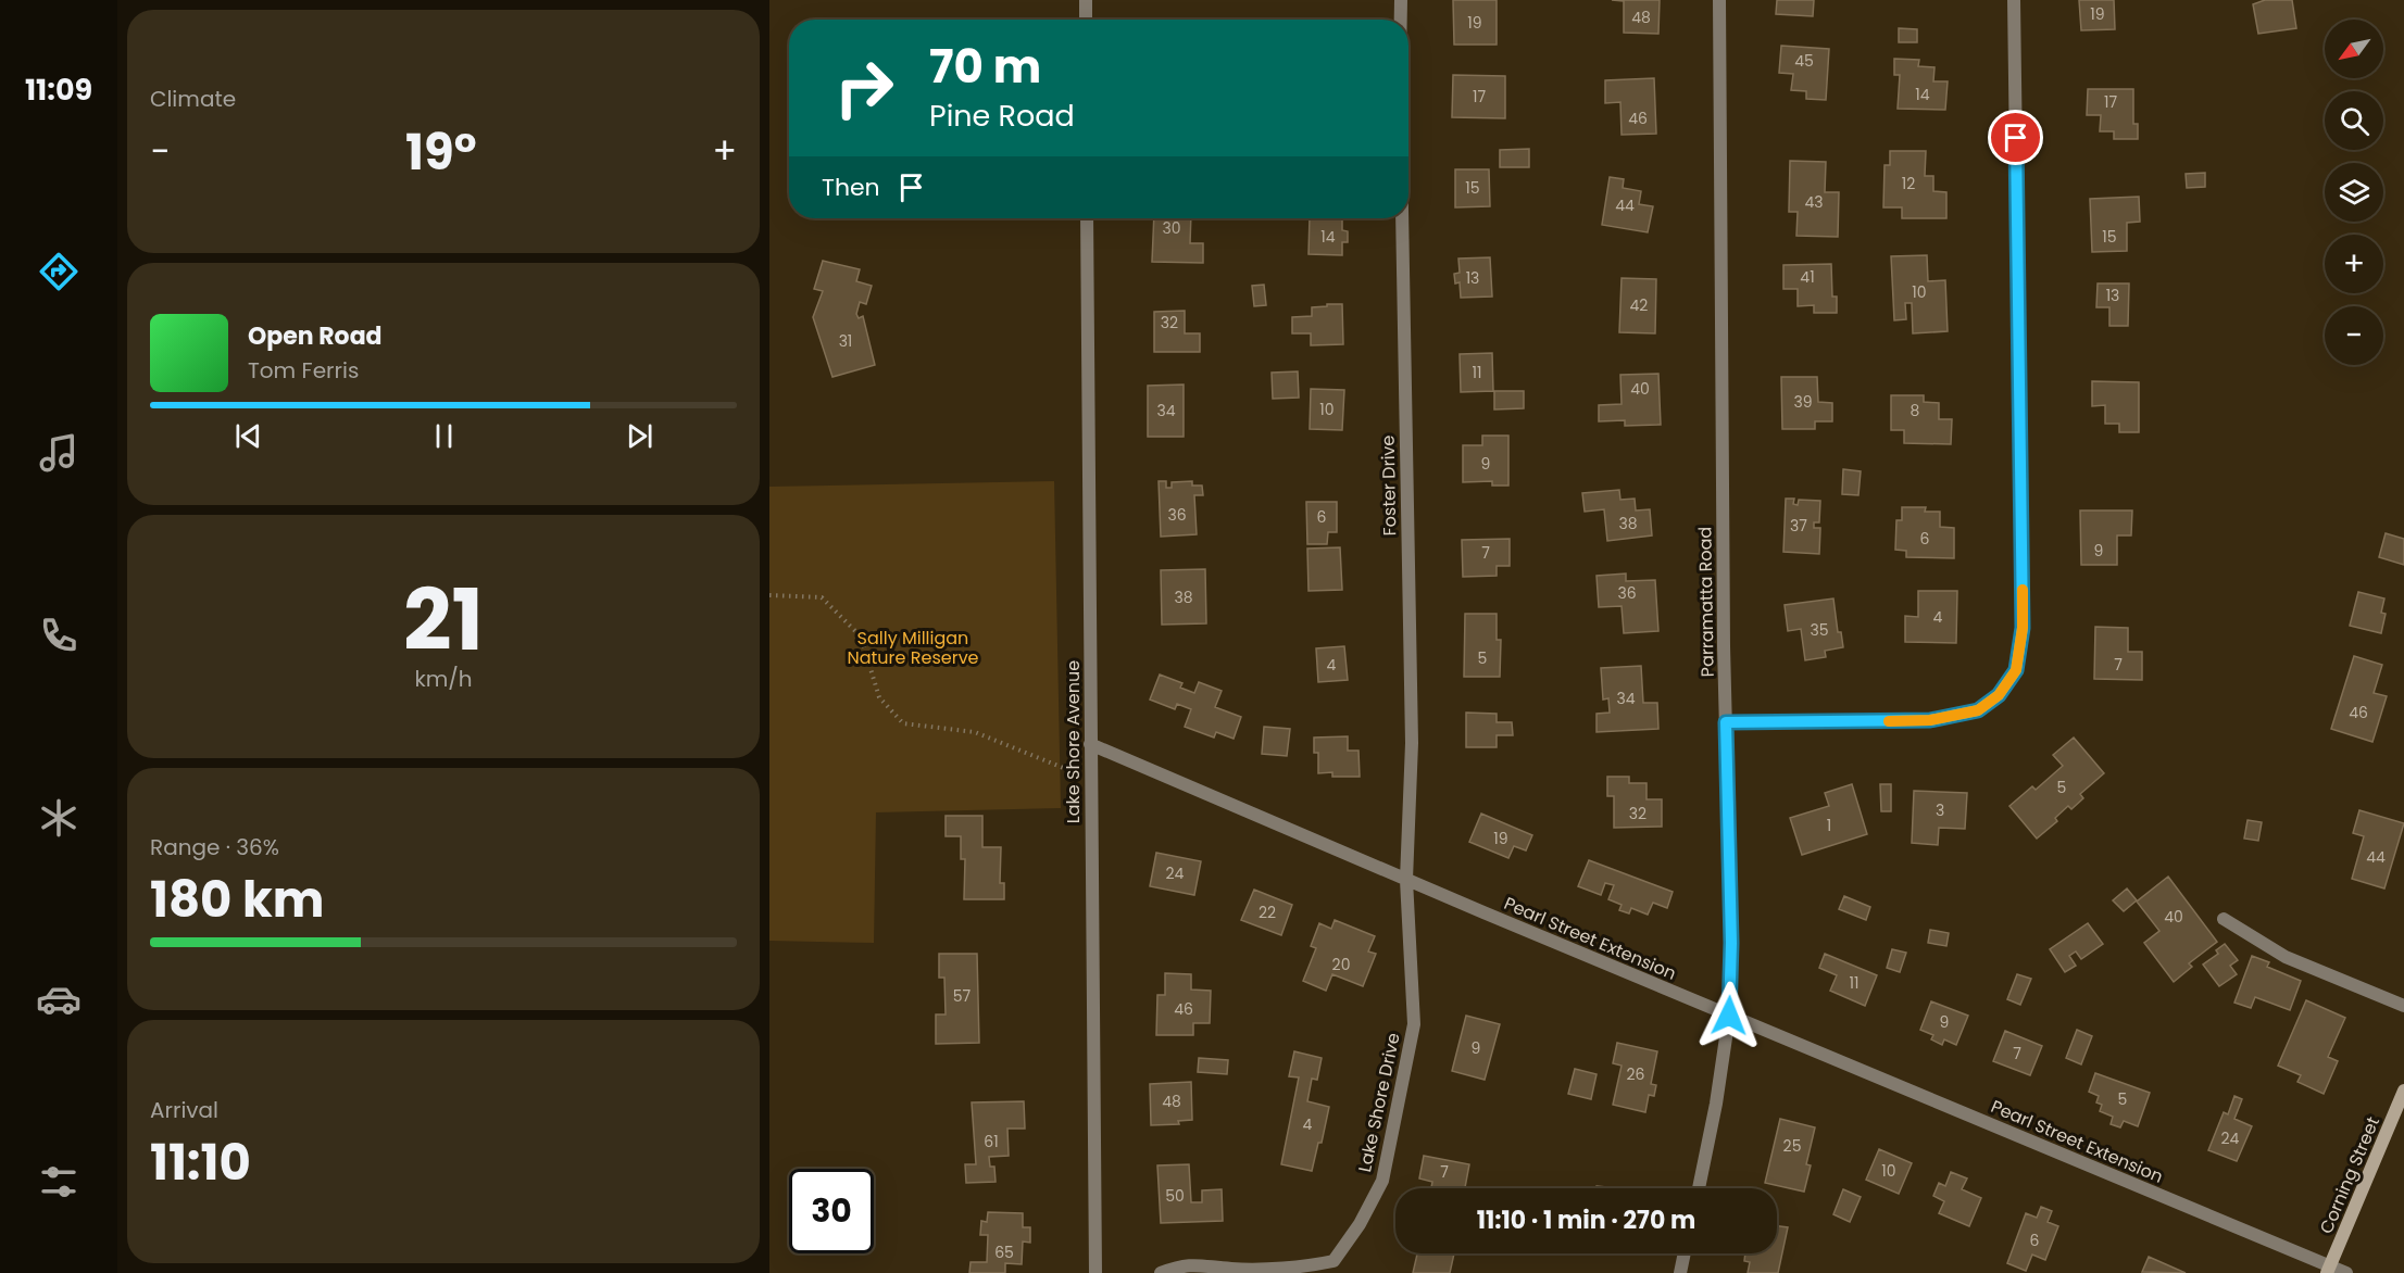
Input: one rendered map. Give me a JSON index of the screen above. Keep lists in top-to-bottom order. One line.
{"streets":{"street":["Foster Drive","Parramatta Road","Lake Shore Avenue","Pearl Street Extension","Lake Shore Drive","Corning Street"]},"crossings":[["Foster Drive","Pearl Street Extension"],["Foster Drive","Lake Shore Drive"],["Parramatta Road","Pearl Street Extension"],["Lake Shore Avenue","Pearl Street Extension"],["Pearl Street Extension","Lake Shore Drive"],["Pearl Street Extension","Corning Street"]],"parks":["Sally Milligan Nature Reserve"],"house_numbers":["19","48","19","45","14","17","17","46","12","15","43","44","30","14","15","41","13","10","13","42","32","31","11","40","39","10","34","8","9","36","6","38","37","6","9","7","36","38","4","35","5","4","7","34","46","5","3","32","1","19","44","24","22","40","20","11","57","46","9","9","7","26","5","48","4","24","61","25","10","7","50","6","65"],"north":"bottom left","page":{"tabs":"11:09","tile":["Climate",["21","km/h"],["Range · 36%","180 km"],["Arrival","11:10"]],"map_buttons":["+","−"],"turn":["70 m","Pine Road"],"heat":["−","19°","+"],"then":"Then","song":["Open Road","Tom Ferris"],"limit":"30","trip":"11:10 · 1 min · 270 m"}}
